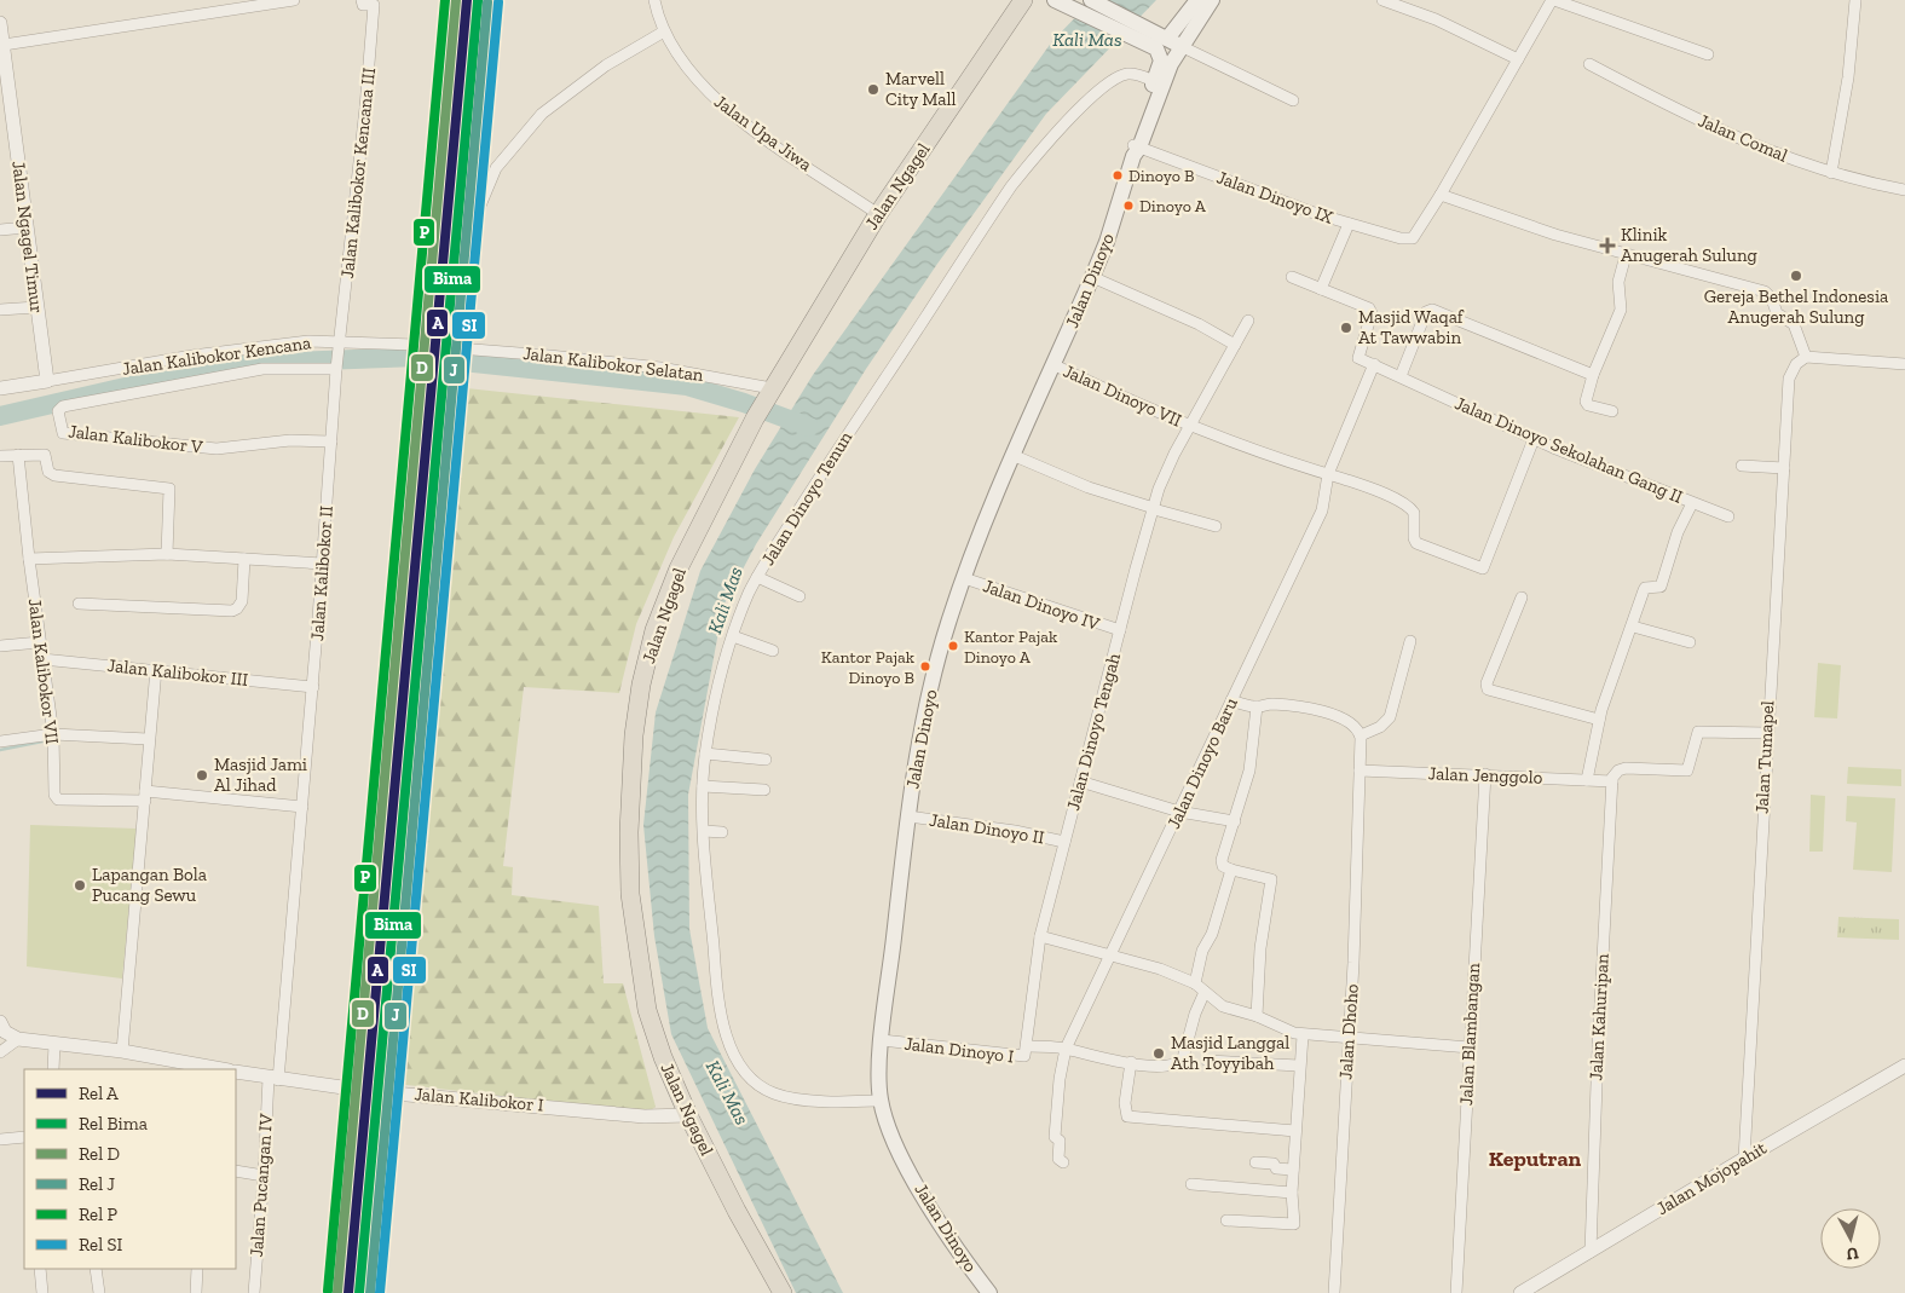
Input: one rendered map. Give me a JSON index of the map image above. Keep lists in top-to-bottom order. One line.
{"streets":{"highway":["Jalan Ngagel"],"main road":["Jalan Dinoyo"],"street":["Jalan Upa Jiwa","Jalan Comal","Jalan Kalibokor Kencana III","Jalan Dinoyo IX","Jalan Ngagel Timur","Jalan Kalibokor Kencana","Jalan Kalibokor Selatan","Jalan Dinoyo VII","Jalan Kalibokor V","Jalan Dinoyo Sekolahan Gang II","Jalan Dinoyo Tenun","Jalan Kalibokor II","Jalan Dinoyo IV","Jalan Kalibokor VII","Jalan Kalibokor III","Jalan Dinoyo Tengah","Jalan Tumapel","Jalan Dinoyo Baru","Jalan Jenggolo","Jalan Dinoyo II","Jalan Kahuripan","Jalan Dhoho","Jalan Blambangan","Jalan Dinoyo I","Jalan Kalibokor I","Jalan Mojopahit","Jalan Pucangan IV"]},"crossings":[["Jalan Upa Jiwa","Jalan Ngagel"],["Jalan Kalibokor Kencana III","Jalan Kalibokor Kencana"],["Jalan Kalibokor Kencana III","Jalan Kalibokor II"],["Jalan Ngagel","Jalan Kalibokor Selatan"],["Jalan Ngagel","Jalan Kalibokor I"],["Jalan Dinoyo IX","Jalan Dinoyo"],["Jalan Ngagel Timur","Jalan Kalibokor Kencana"],["Jalan Dinoyo","Jalan Dinoyo VII"],["Jalan Dinoyo","Jalan Dinoyo Tenun"],["Jalan Dinoyo","Jalan Dinoyo IV"],["Jalan Dinoyo","Jalan Dinoyo II"],["Jalan Dinoyo","Jalan Dinoyo I"],["Jalan Kalibokor Kencana","Jalan Kalibokor II"],["Jalan Dinoyo VII","Jalan Dinoyo Sekolahan Gang II"],["Jalan Dinoyo VII","Jalan Dinoyo Tengah"],["Jalan Dinoyo VII","Jalan Dinoyo Baru"],["Jalan Kalibokor V","Jalan Kalibokor II"],["Jalan Dinoyo Sekolahan Gang II","Jalan Dinoyo Baru"],["Jalan Kalibokor II","Jalan Kalibokor III"],["Jalan Kalibokor II","Jalan Kalibokor I"],["Jalan Kalibokor II","Jalan Pucangan IV"],["Jalan Dinoyo IV","Jalan Dinoyo Tengah"],["Jalan Kalibokor VII","Jalan Kalibokor III"],["Jalan Dinoyo Tengah","Jalan Dinoyo II"],["Jalan Dinoyo Tengah","Jalan Dinoyo I"],["Jalan Tumapel","Jalan Mojopahit"],["Jalan Jenggolo","Jalan Kahuripan"],["Jalan Jenggolo","Jalan Dhoho"],["Jalan Jenggolo","Jalan Blambangan"],["Jalan Kahuripan","Jalan Mojopahit"],["Jalan Kalibokor I","Jalan Pucangan IV"]],"districts":["Keputran"],"water":["Kali Mas"],"places":{"other":["Marvell City Mall","Dinoyo B","Dinoyo A","Gereja Bethel Indonesia Anugerah Sulung","Masjid Waqaf At Tawwabin","Kantor Pajak Dinoyo A","Kantor Pajak Dinoyo B","Masjid Jami Al Jihad","Lapangan Bola Pucang Sewu","Masjid Langgal Ath Toyyibah"],"health":["Klinik Anugerah Sulung"]},"lines":["rail line A","rail line D","rail line P","rail line Bima","rail line J","rail line SI"],"legend":["Rel A","Rel Bima","Rel D","Rel J","Rel P","Rel SI"],"north":"bottom"}
